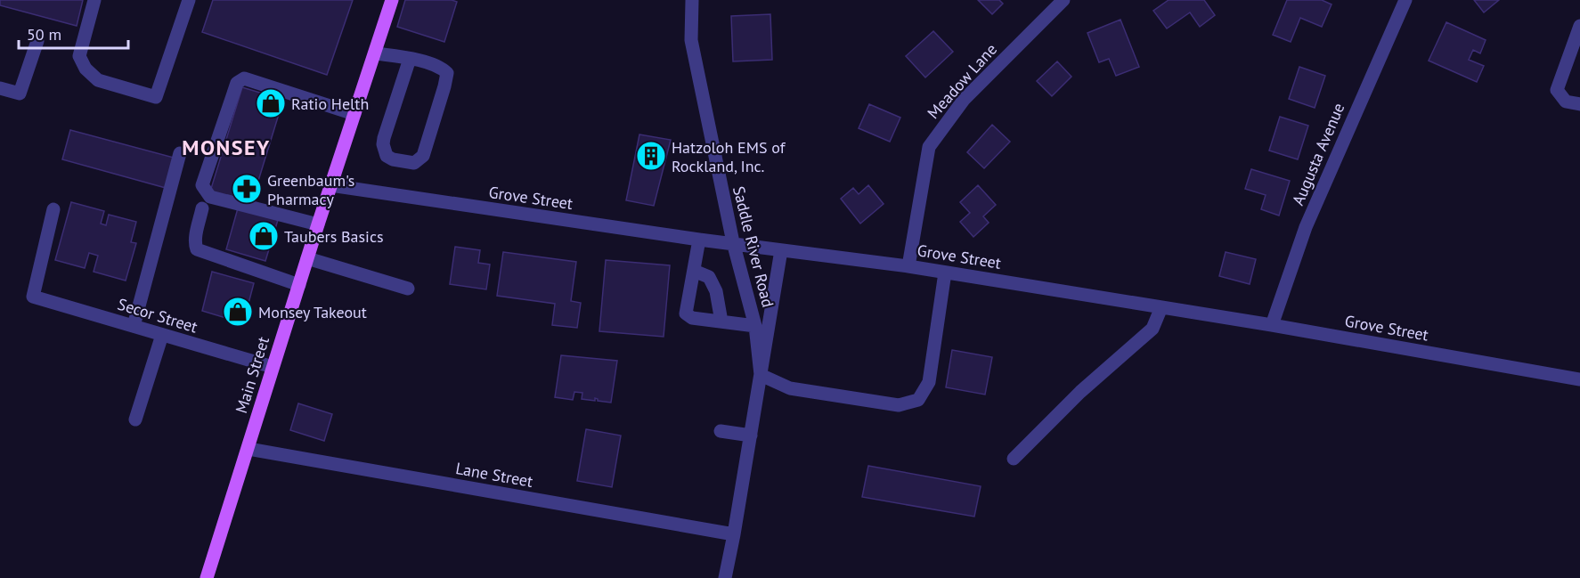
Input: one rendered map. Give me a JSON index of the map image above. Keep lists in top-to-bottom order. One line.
{"streets":{"main road":["Main Street"],"street":["Meadow Lane","Augusta Avenue","Grove Street","Saddle River Road","Secor Street","Lane Street"]},"crossings":[["Meadow Lane","Grove Street"],["Augusta Avenue","Grove Street"],["Grove Street","Saddle River Road"],["Grove Street","Main Street"],["Saddle River Road","Lane Street"],["Secor Street","Main Street"],["Main Street","Lane Street"]],"districts":["MONSEY"],"places":{"shop":["Ratio Helth","Taubers Basics","Monsey Takeout"],"building":["Hatzoloh EMS of Rockland, Inc."],"pharmacy":["Greenbaum's Pharmacy"]},"scale_bar":"50 m"}
